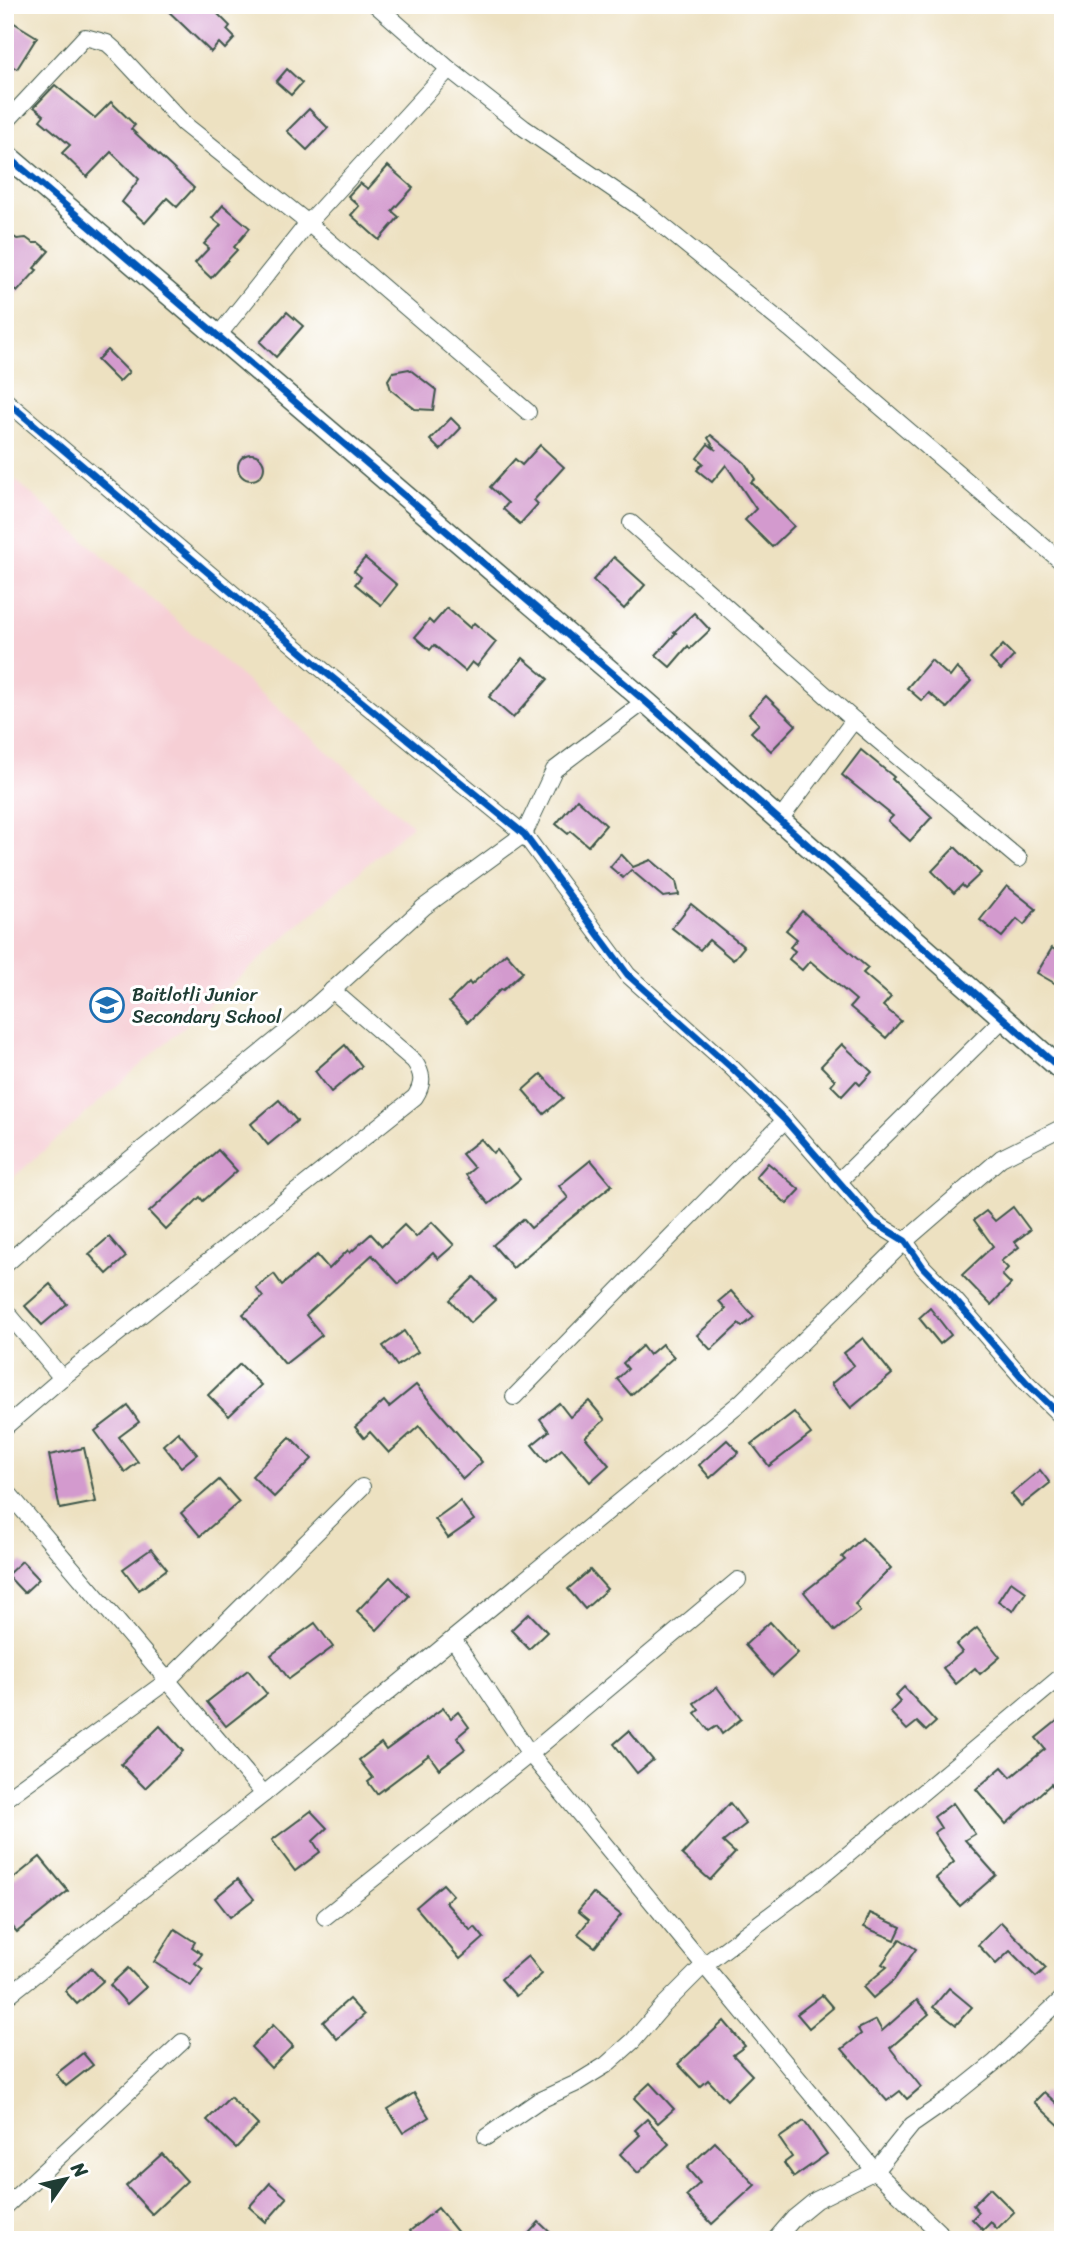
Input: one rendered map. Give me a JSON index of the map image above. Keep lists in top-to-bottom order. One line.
{"places":{"school or university":["Baitlotli Junior Secondary School"]},"north":"top right"}
